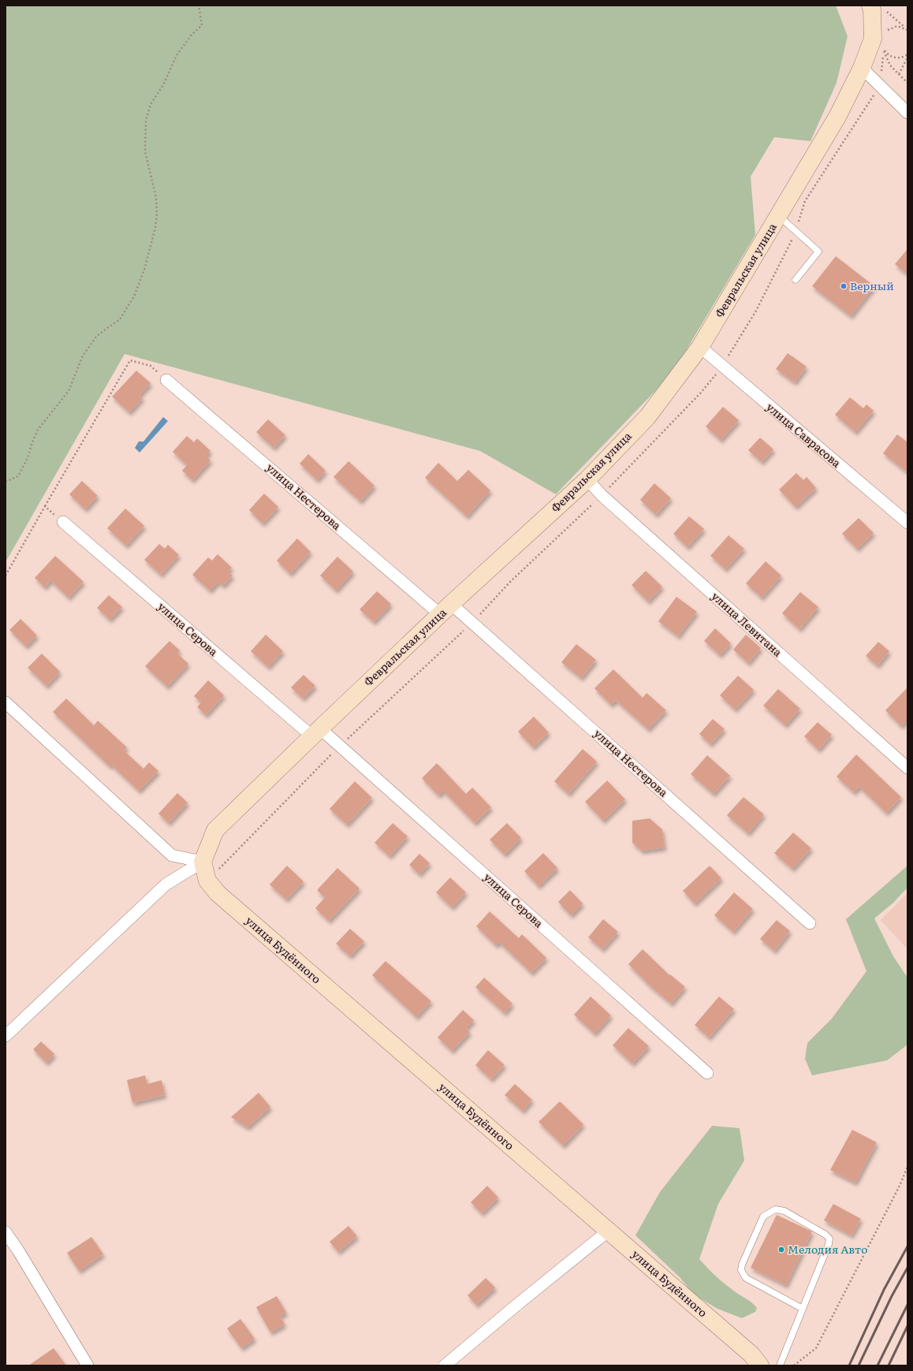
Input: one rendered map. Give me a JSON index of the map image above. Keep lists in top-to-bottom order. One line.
{"streets":{"main road":["Февральская улица","улица Будённого"],"street":["улица Саврасова","улица Нестерова","улица Левитана","улица Серова"]},"crossings":[["Февральская улица","улица Саврасова"],["Февральская улица","улица Нестерова"],["Февральская улица","улица Левитана"],["Февральская улица","улица Серова"],["Февральская улица","улица Будённого"]],"places":["Верный","Мелодия Авто"]}
